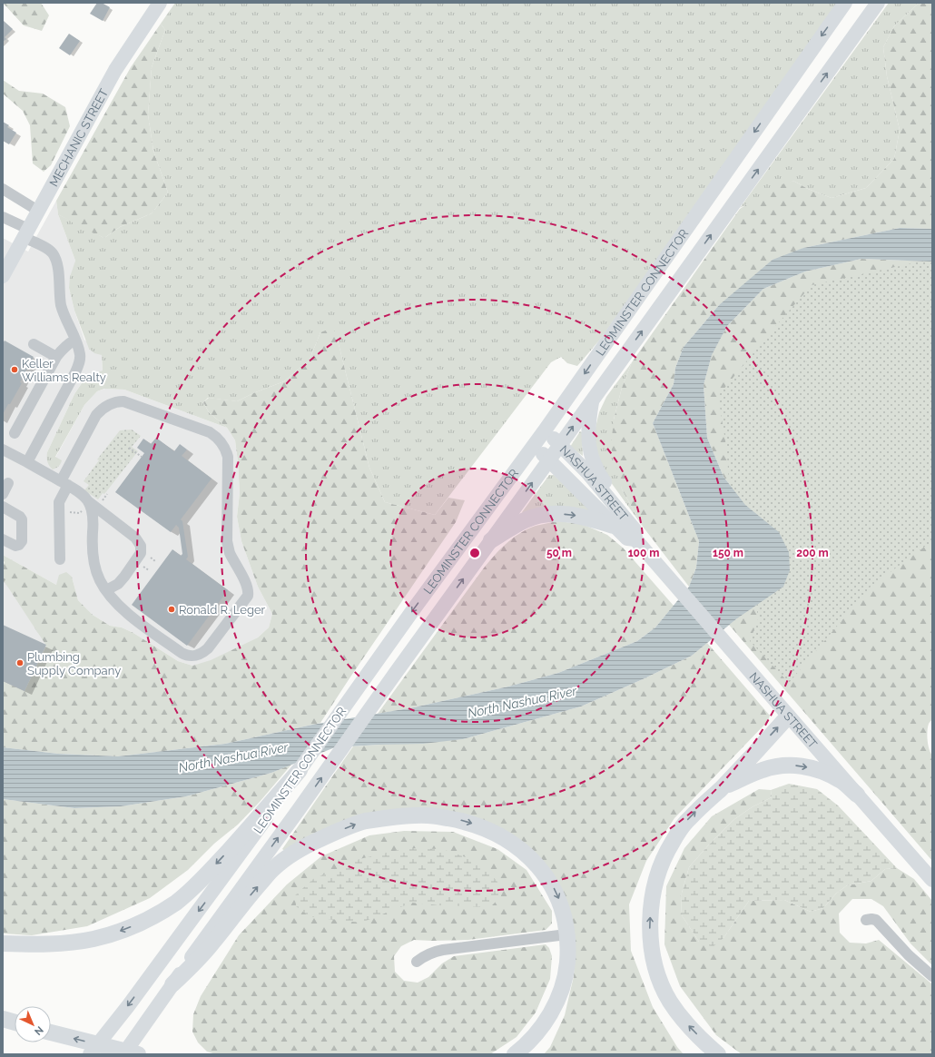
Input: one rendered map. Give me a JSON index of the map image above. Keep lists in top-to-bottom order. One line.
{"streets":{"main road":["MECHANIC STREET","LEOMINSTER CONNECTOR","NASHUA STREET"]},"crossings":[["LEOMINSTER CONNECTOR","NASHUA STREET"]],"water":["North Nashua River"],"places":["Keller Williams Realty","Ronald R. Leger","Plumbing Supply Company"],"north":"bottom right","rings":["50 m","100 m","150 m","200 m"]}
